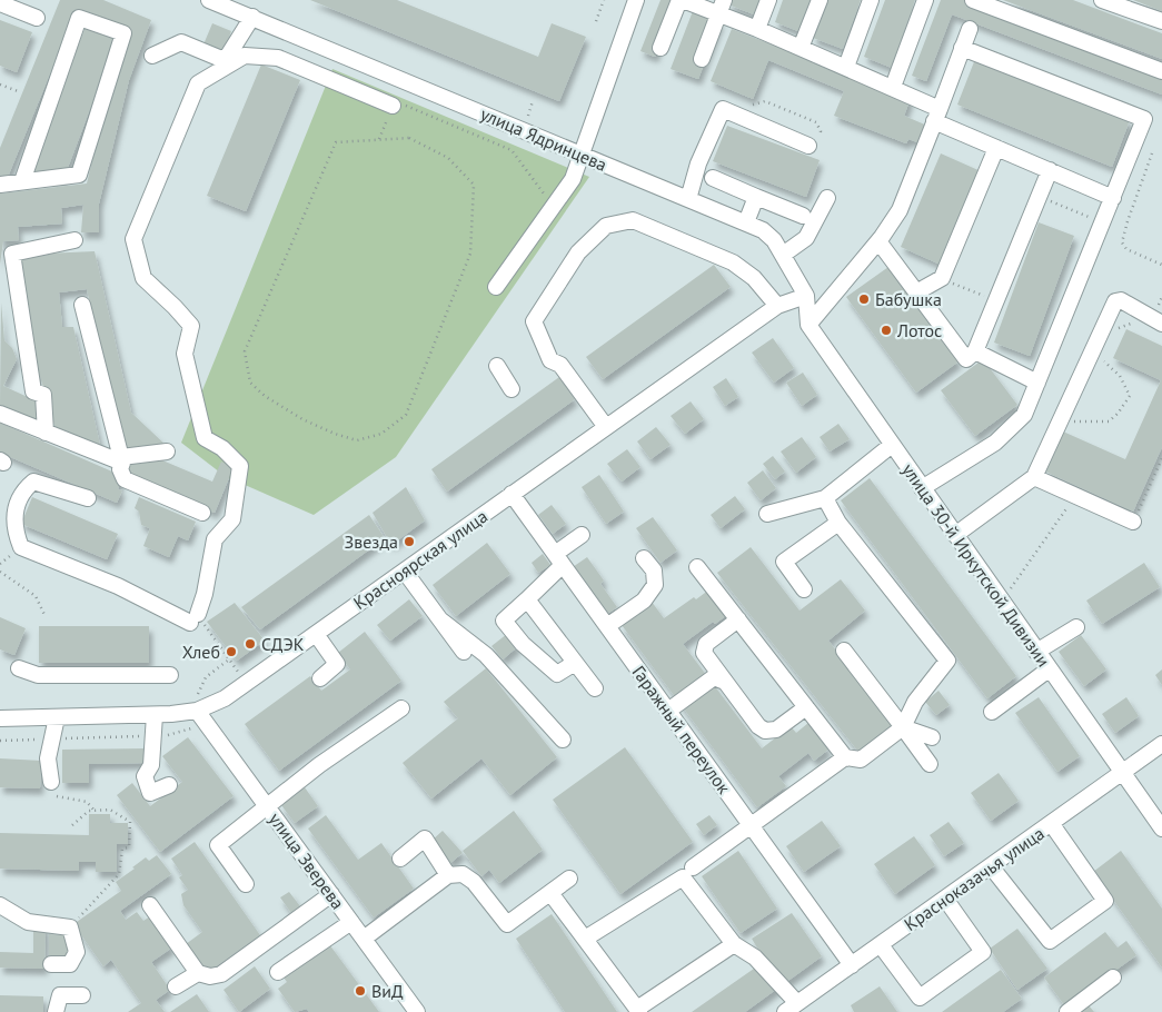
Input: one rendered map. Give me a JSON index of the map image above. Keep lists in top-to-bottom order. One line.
{"streets":{"street":["улица Ядринцева","Красноярская улица","улица 30-й Иркутской Дивизии","Гаражный переулок","улица Зверева","Красноказачья улица"]},"crossings":[["улица Ядринцева","Красноярская улица"],["Красноярская улица","Гаражный переулок"],["Красноярская улица","улица Зверева"],["улица 30-й Иркутской Дивизии","Красноказачья улица"],["Гаражный переулок","Красноказачья улица"]],"places":["Бабушка","Лотос","Звезда","СДЭК","Хлеб","ВиД"]}
